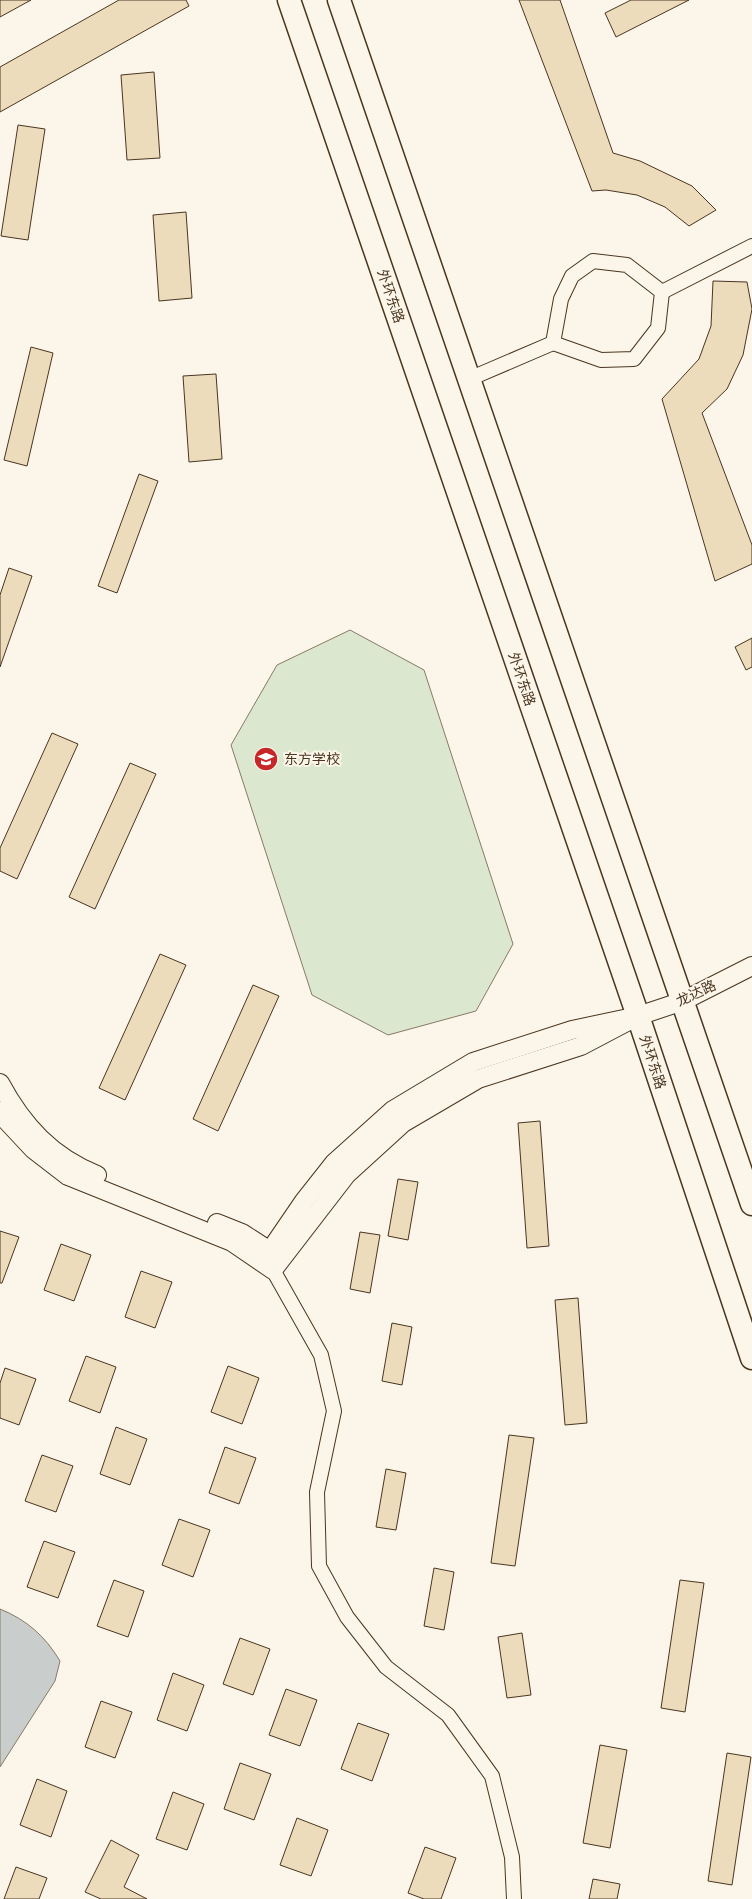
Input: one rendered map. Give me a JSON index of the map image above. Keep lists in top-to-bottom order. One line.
{"streets":{"highway":["外环东路"],"street":["龙达路"]},"crossings":[["外环东路","龙达路"]],"places":{"school or university":["东方学校"]}}
